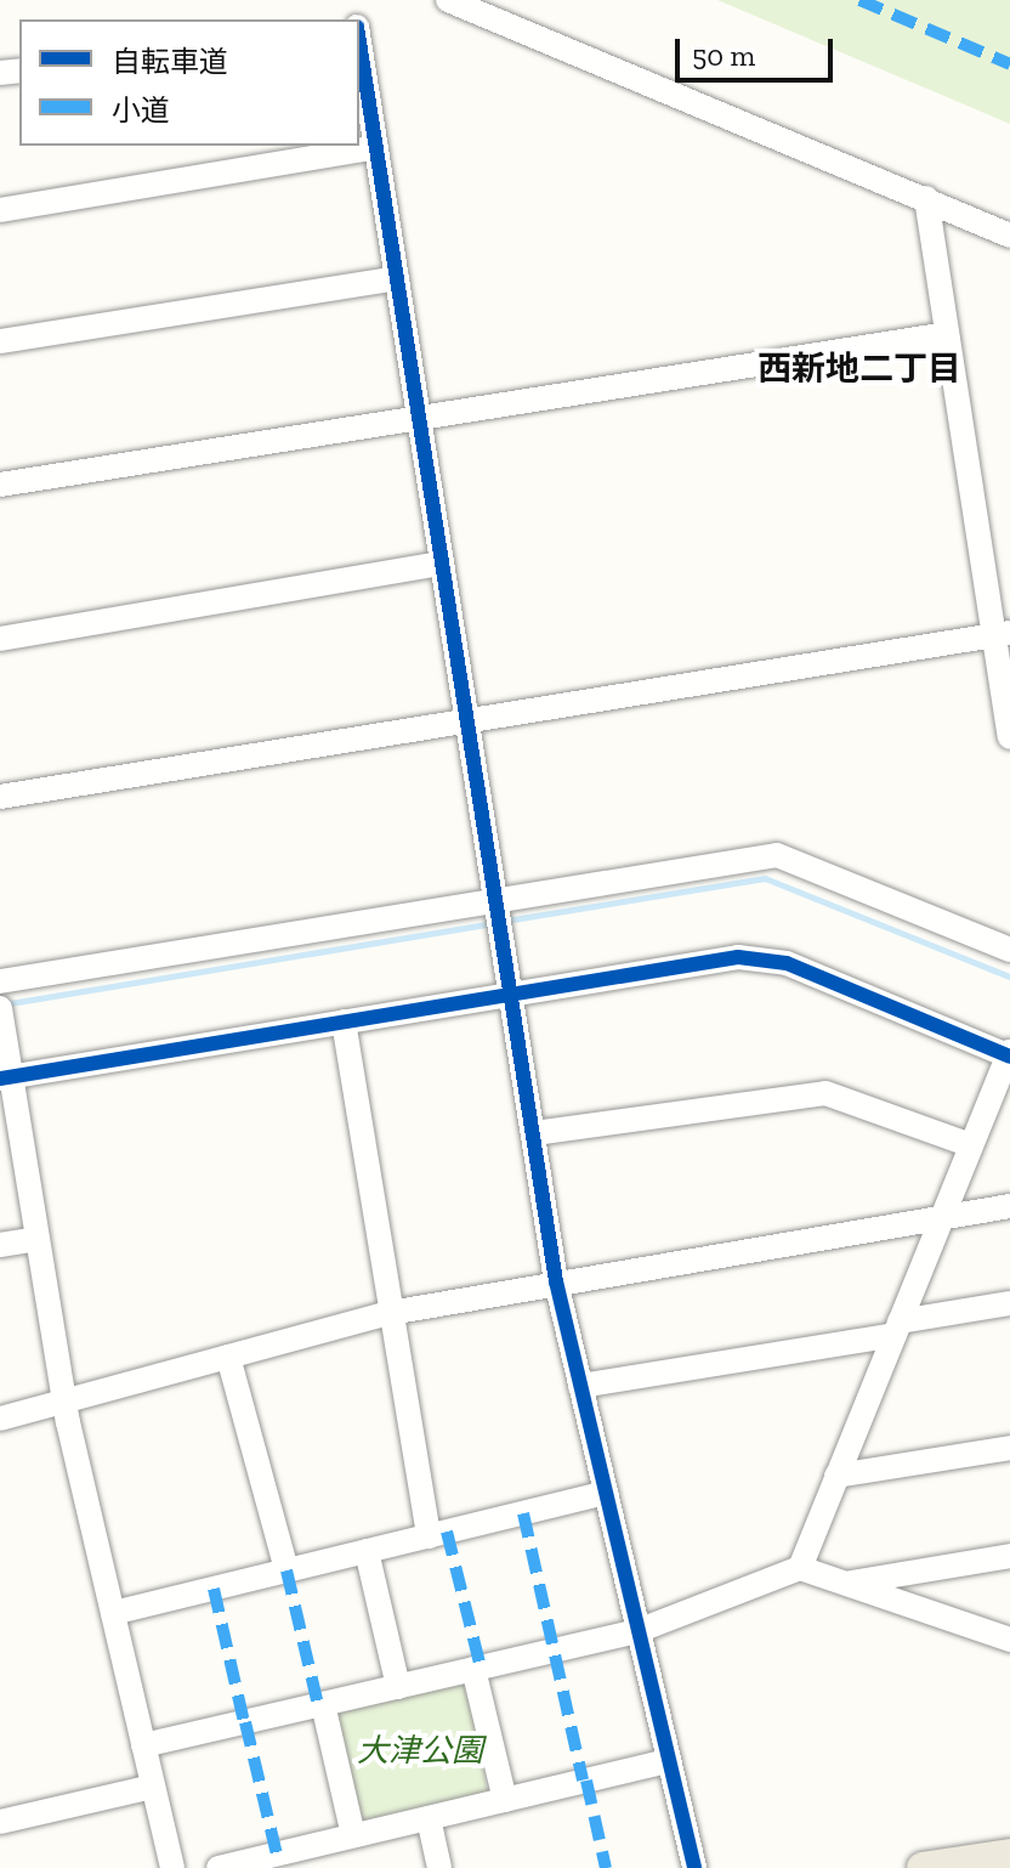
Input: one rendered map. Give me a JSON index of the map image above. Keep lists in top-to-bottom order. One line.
{"districts":["西新地二丁目"],"parks":["大津公園"],"legend":["自転車道","小道"],"scale_bar":"50 m"}
